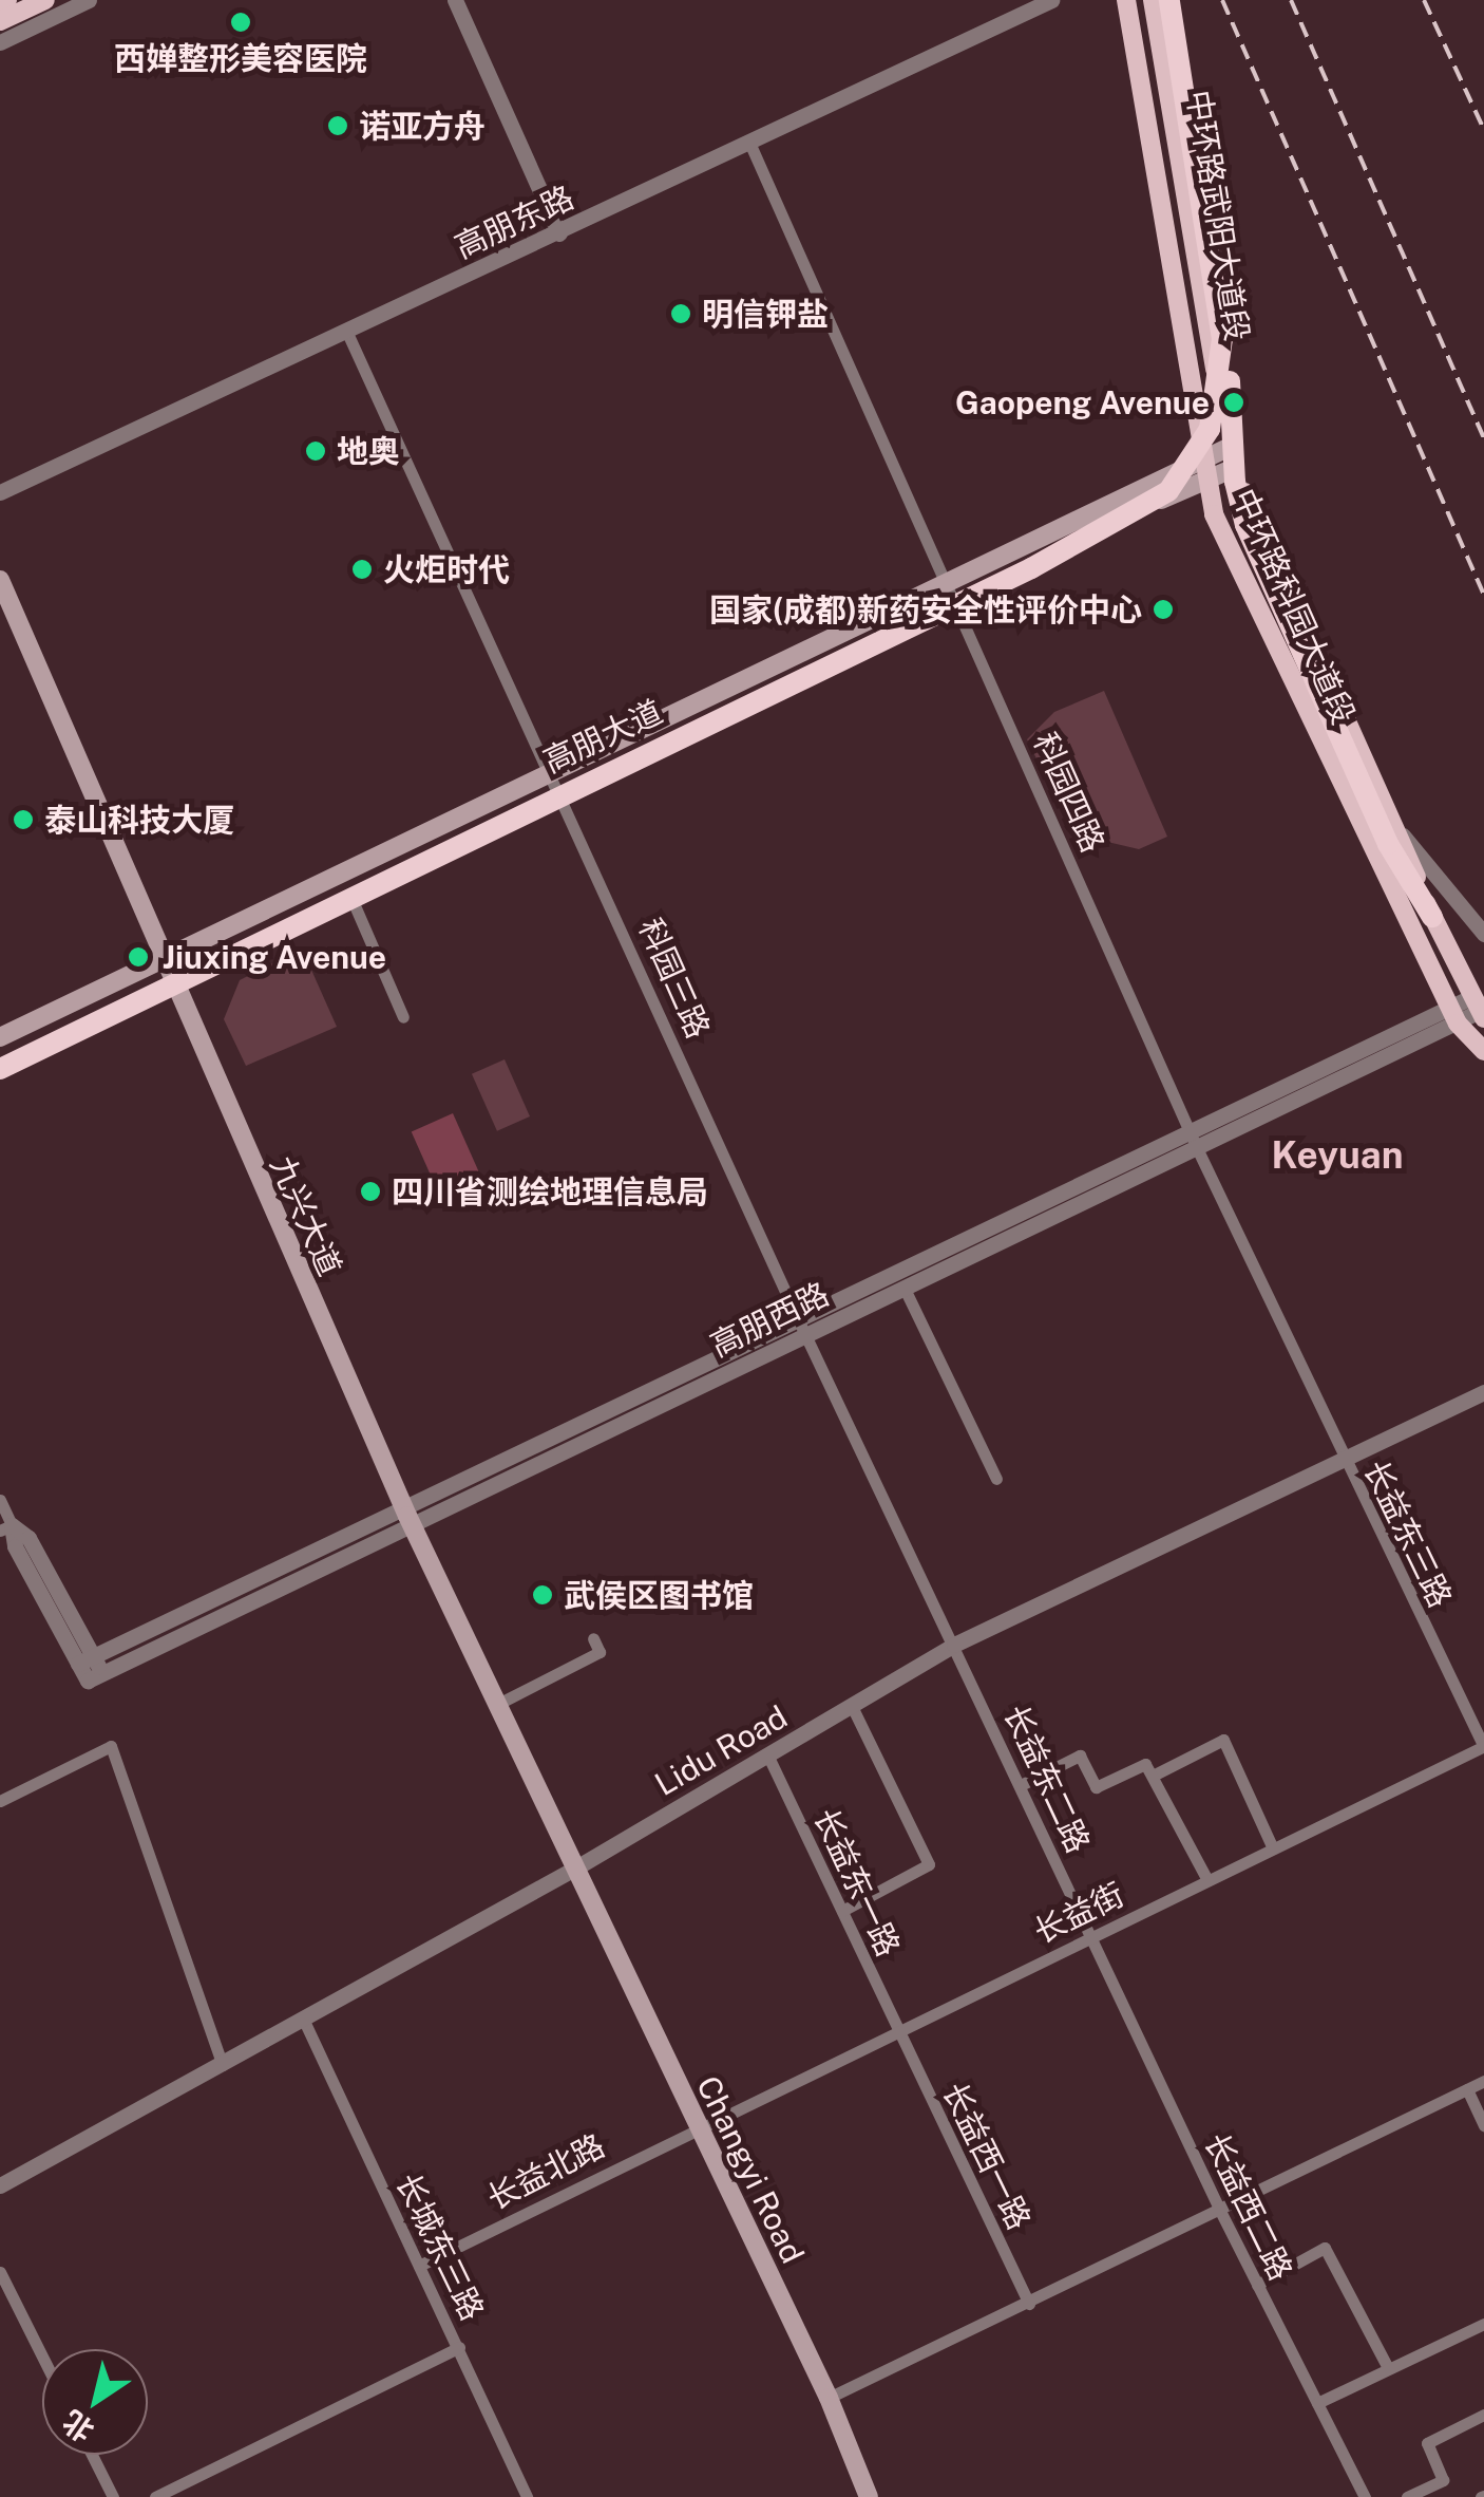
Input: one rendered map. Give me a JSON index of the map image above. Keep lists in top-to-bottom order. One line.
{"streets":{"main road":["中环路武阳大道段","中环路科园大道段","高朋大道","九兴大道","Changyi Road"],"street":["高朋东路","科园四路","科园三路","高朋西路","长益东三路","Lidu Road","长益东二路","长益东一路","长益街","长益西一路","长益北路","长益西二路","长城东三路"]},"crossings":[["中环路武阳大道段","高朋大道"],["高朋东路","科园四路"],["高朋东路","科园三路"],["中环路科园大道段","高朋大道"],["中环路科园大道段","高朋西路"],["高朋大道","科园四路"],["高朋大道","科园三路"],["高朋大道","九兴大道"],["科园四路","高朋西路"],["科园四路","长益东三路"],["科园四路","Lidu Road"],["科园三路","高朋西路"],["科园三路","Lidu Road"],["科园三路","长益东二路"],["九兴大道","高朋西路"],["九兴大道","Lidu Road"],["九兴大道","Changyi Road"],["长益东三路","Lidu Road"],["长益东三路","长益街"],["Lidu Road","长益东二路"],["Lidu Road","长益东一路"],["Lidu Road","Changyi Road"],["Lidu Road","长城东三路"],["长益东二路","长益街"],["长益东二路","长益西二路"],["长益东一路","长益街"],["长益东一路","长益西一路"],["长益街","长益西一路"],["长益街","Changyi Road"],["长益街","长益北路"],["长益街","长益西二路"],["Changyi Road","长益北路"],["长益北路","长城东三路"]],"districts":["Keyuan"],"places":["西婵整形美容医院","诺亚方舟","明信钾盐","Gaopeng Avenue","地奥","火炬时代","国家(成都)新药安全性评价中心","泰山科技大厦","Jiuxing Avenue","四川省测绘地理信息局","武侯区图书馆"],"north":"bottom left"}
